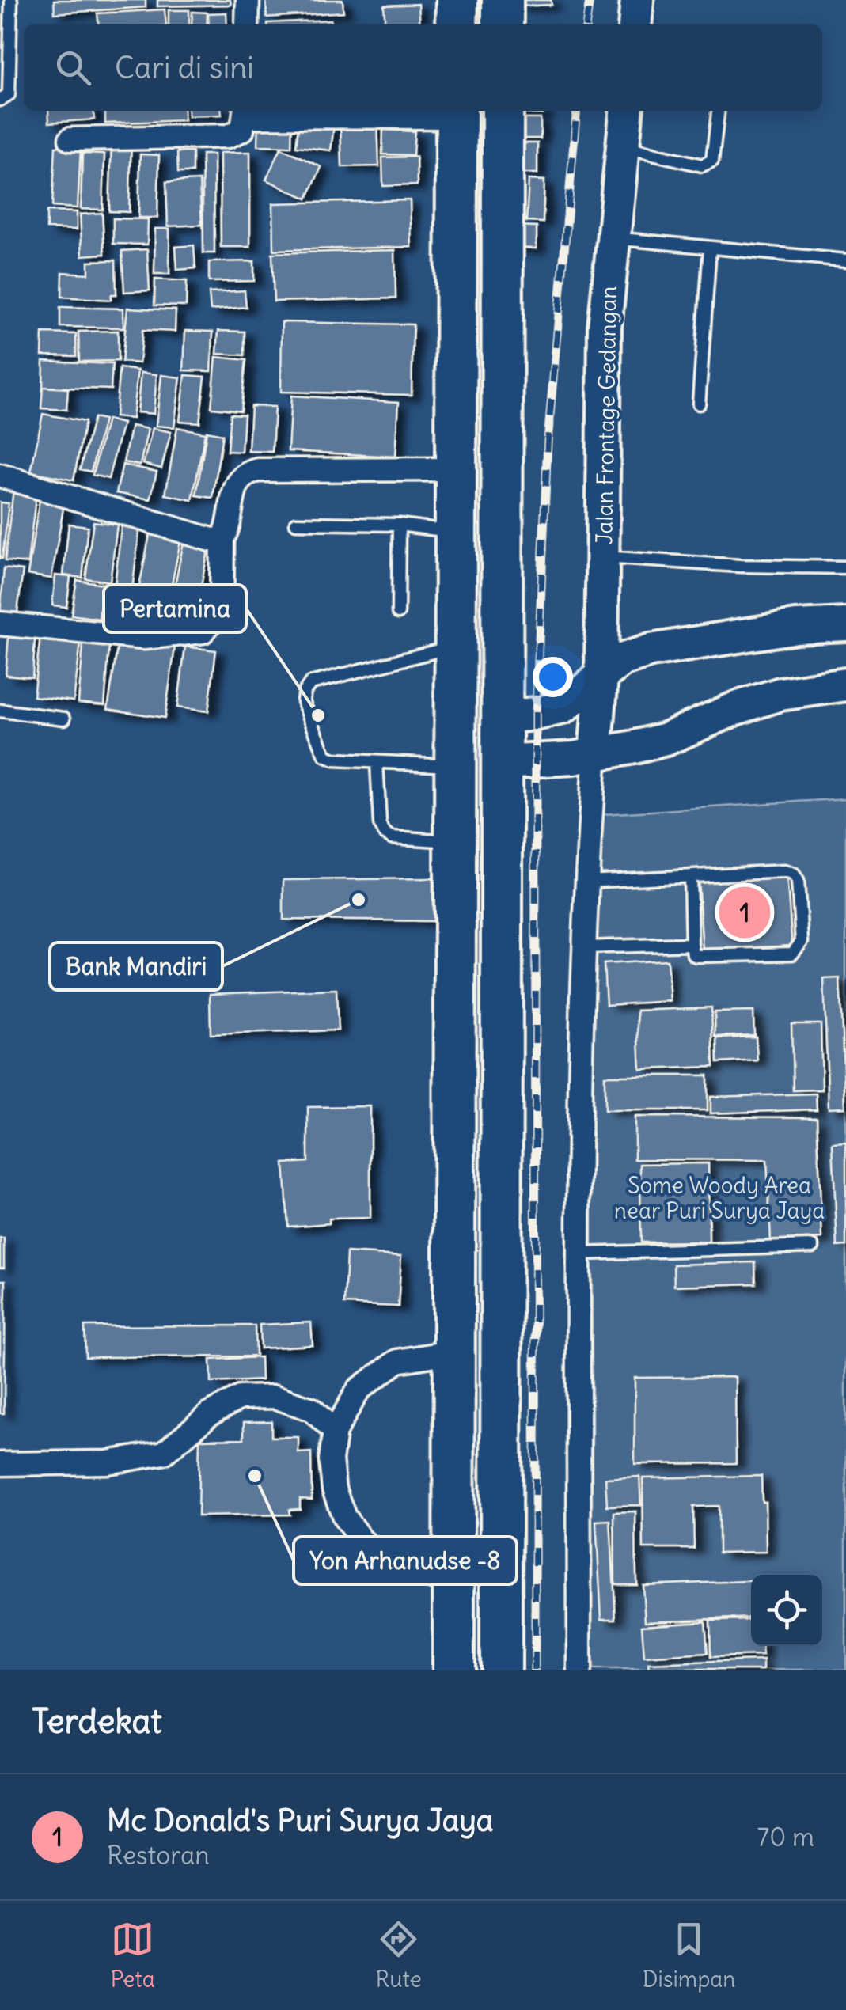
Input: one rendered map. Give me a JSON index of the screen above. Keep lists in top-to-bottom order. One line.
{"streets":{"street":["Jalan Frontage Gedangan"]},"parks":["Some Woody Area near Puri Surya Jaya"],"places":["Pertamina","Bank Mandiri","Yon Arhanudse -8"],"page":{"search":"Cari di sini","pins":"1","heading":"Terdekat","list":[{"mark":"1","name":"Mc Donald's Puri Surya Jaya","note":"Restoran","value":"70 m"}],"nav":["Peta","Rute","Disimpan"]}}
